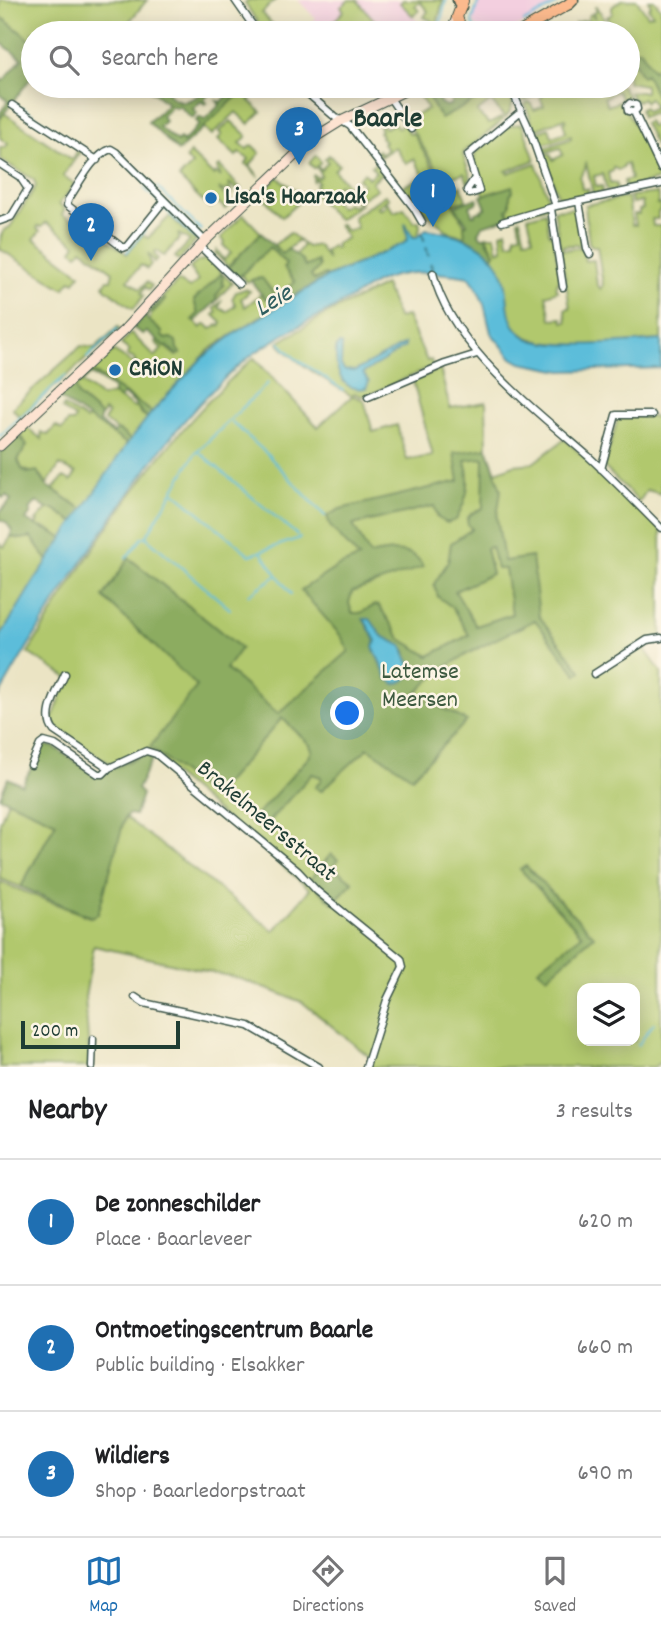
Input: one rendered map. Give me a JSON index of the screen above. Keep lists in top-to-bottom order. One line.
{"streets":{"street":["Brakelmeersstraat"]},"districts":["Baarle"],"water":["Leie"],"parks":["Latemse Meersen"],"places":["Lisa's Haarzaak","CRiON"],"scale_bar":"200 m","page":{"search":"Search here","pins":["3","1","2"],"scale":"200 m","heading":["Nearby","3 results"],"list":[{"mark":"1","name":"De zonneschilder","note":"Place · Baarleveer","value":"620 m"},{"mark":"2","name":"Ontmoetingscentrum Baarle","note":"Public building · Elsakker","value":"660 m"},{"mark":"3","name":"Wildiers","note":"Shop · Baarledorpstraat","value":"690 m"}],"nav":["Map","Directions","Saved"]}}
